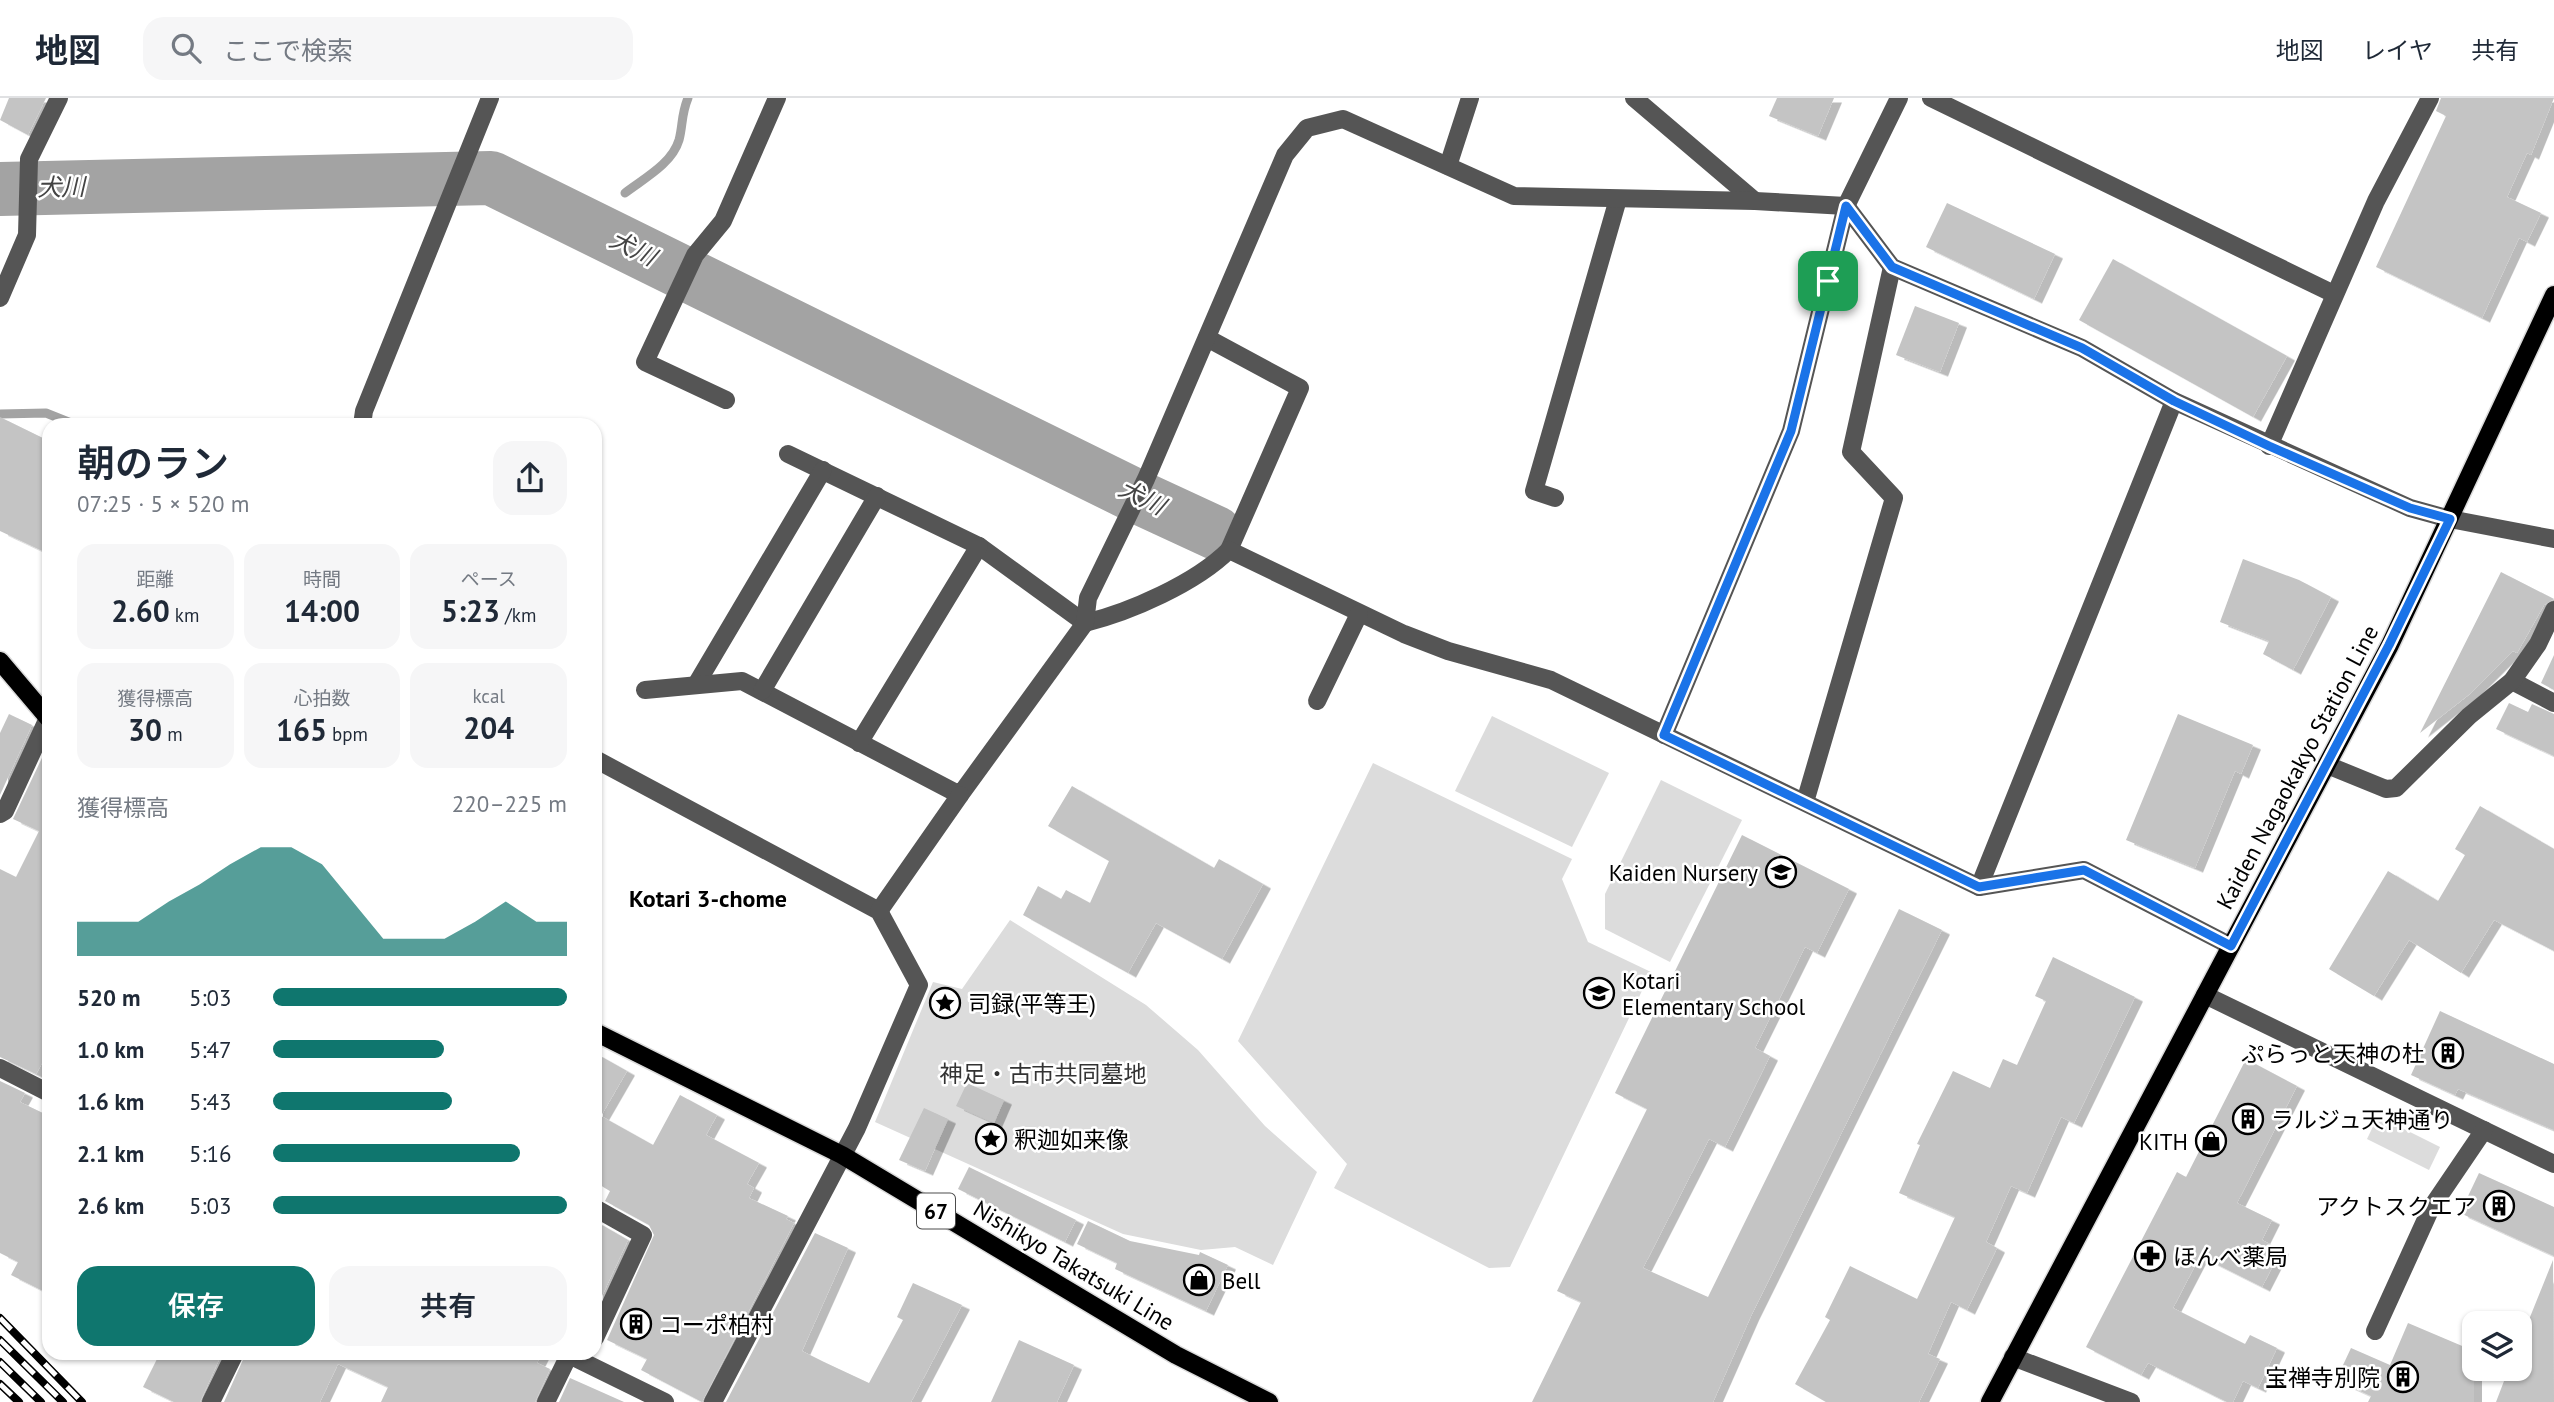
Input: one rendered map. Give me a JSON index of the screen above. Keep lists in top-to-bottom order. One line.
{"streets":{"main road":["Kaiden Nagaokakyo Station Line","67","Nishikyo Takatsuki Line"]},"districts":["Kotari 3-chome"],"water":["犬川"],"parks":["神足・古市共同墓地"],"places":{"school or university":["Kaiden Nursery","Kotari Elementary School"],"place":["司録(平等王)","釈迦如来像"],"building":["ぷらっと天神の杜","ラルジュ天神通り","アクトスクエア","コーポ柏村","宝禅寺別院"],"shop":["KITH","Bell"],"pharmacy":["ほんべ薬局"]},"page":{"header":"地図","search":"ここで検索","nav":["地図","レイヤ","共有"],"heading":["朝のラン","07:25 · 5 × 520 m"],"stats":[["距離","2.60 km"],["時間","14:00"],["ペース","5:23 /km"],["獲得標高","30 m"],["心拍数","165 bpm"],["kcal","204"]],"chart":["獲得標高","220–225 m"],"list":[{"name":"520 m","note":"5:03"},{"name":"1.0 km","note":"5:47"},{"name":"1.6 km","note":"5:43"},{"name":"2.1 km","note":"5:16"},{"name":"2.6 km","note":"5:03"}],"buttons":["保存","共有"]}}
